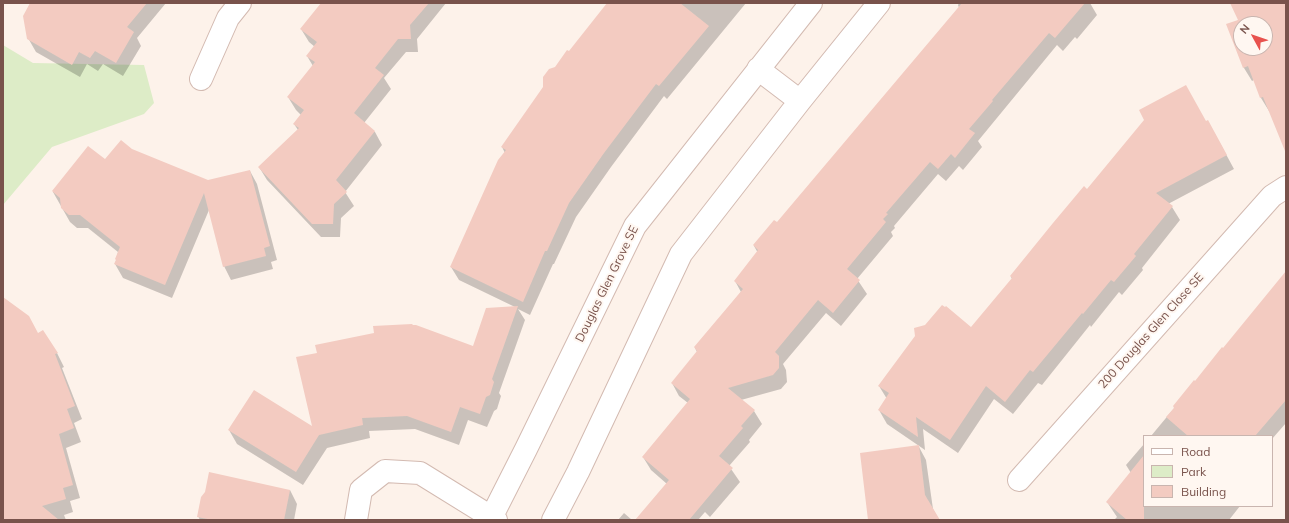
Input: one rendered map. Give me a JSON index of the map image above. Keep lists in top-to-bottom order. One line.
{"streets":{"street":["Douglas Glen Grove SE","200 Douglas Glen Close SE"]},"legend":["Road","Park","Building"],"north":"top left"}
